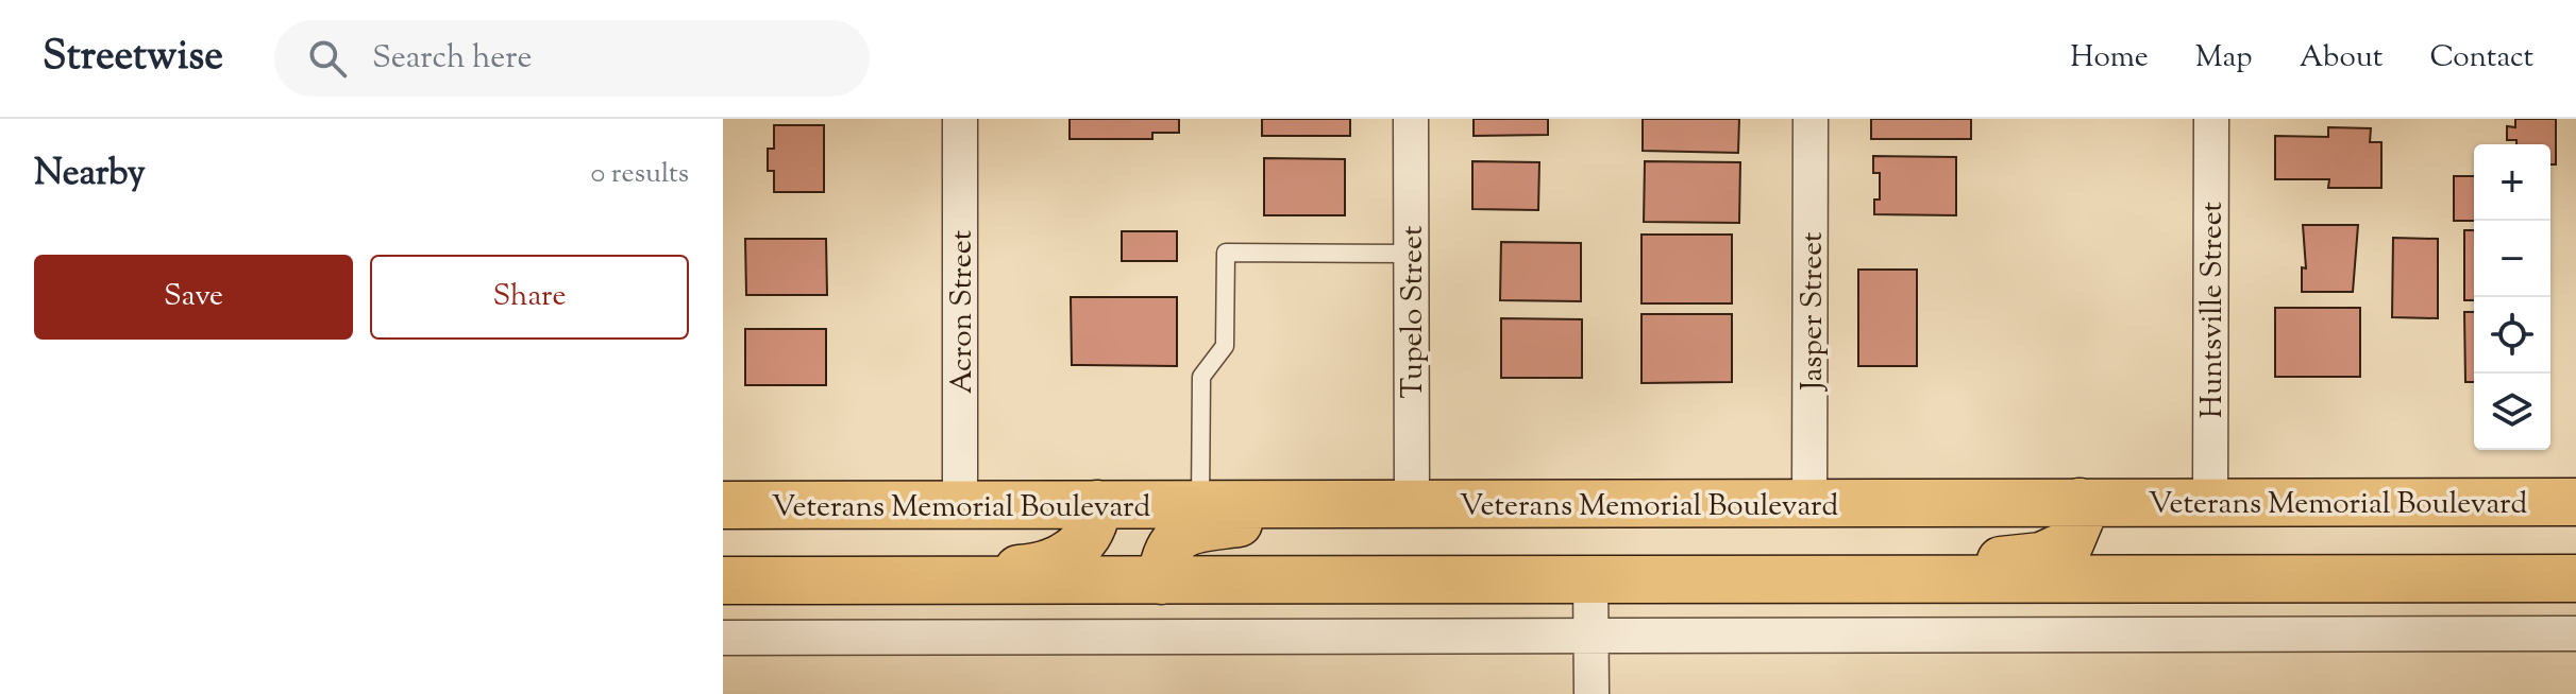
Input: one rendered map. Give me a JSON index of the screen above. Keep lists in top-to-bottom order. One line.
{"streets":{"main road":["Veterans Memorial Boulevard"],"street":["Huntsville Street","Jasper Street","Acron Street","Tupelo Street"]},"crossings":[["Huntsville Street","Veterans Memorial Boulevard"],["Jasper Street","Veterans Memorial Boulevard"],["Acron Street","Veterans Memorial Boulevard"],["Tupelo Street","Veterans Memorial Boulevard"]],"page":{"header":"Streetwise","search":"Search here","nav":["Home","Map","About","Contact"],"heading":["Nearby","0 results"],"map_buttons":["+","−"],"buttons":["Save","Share"]}}
